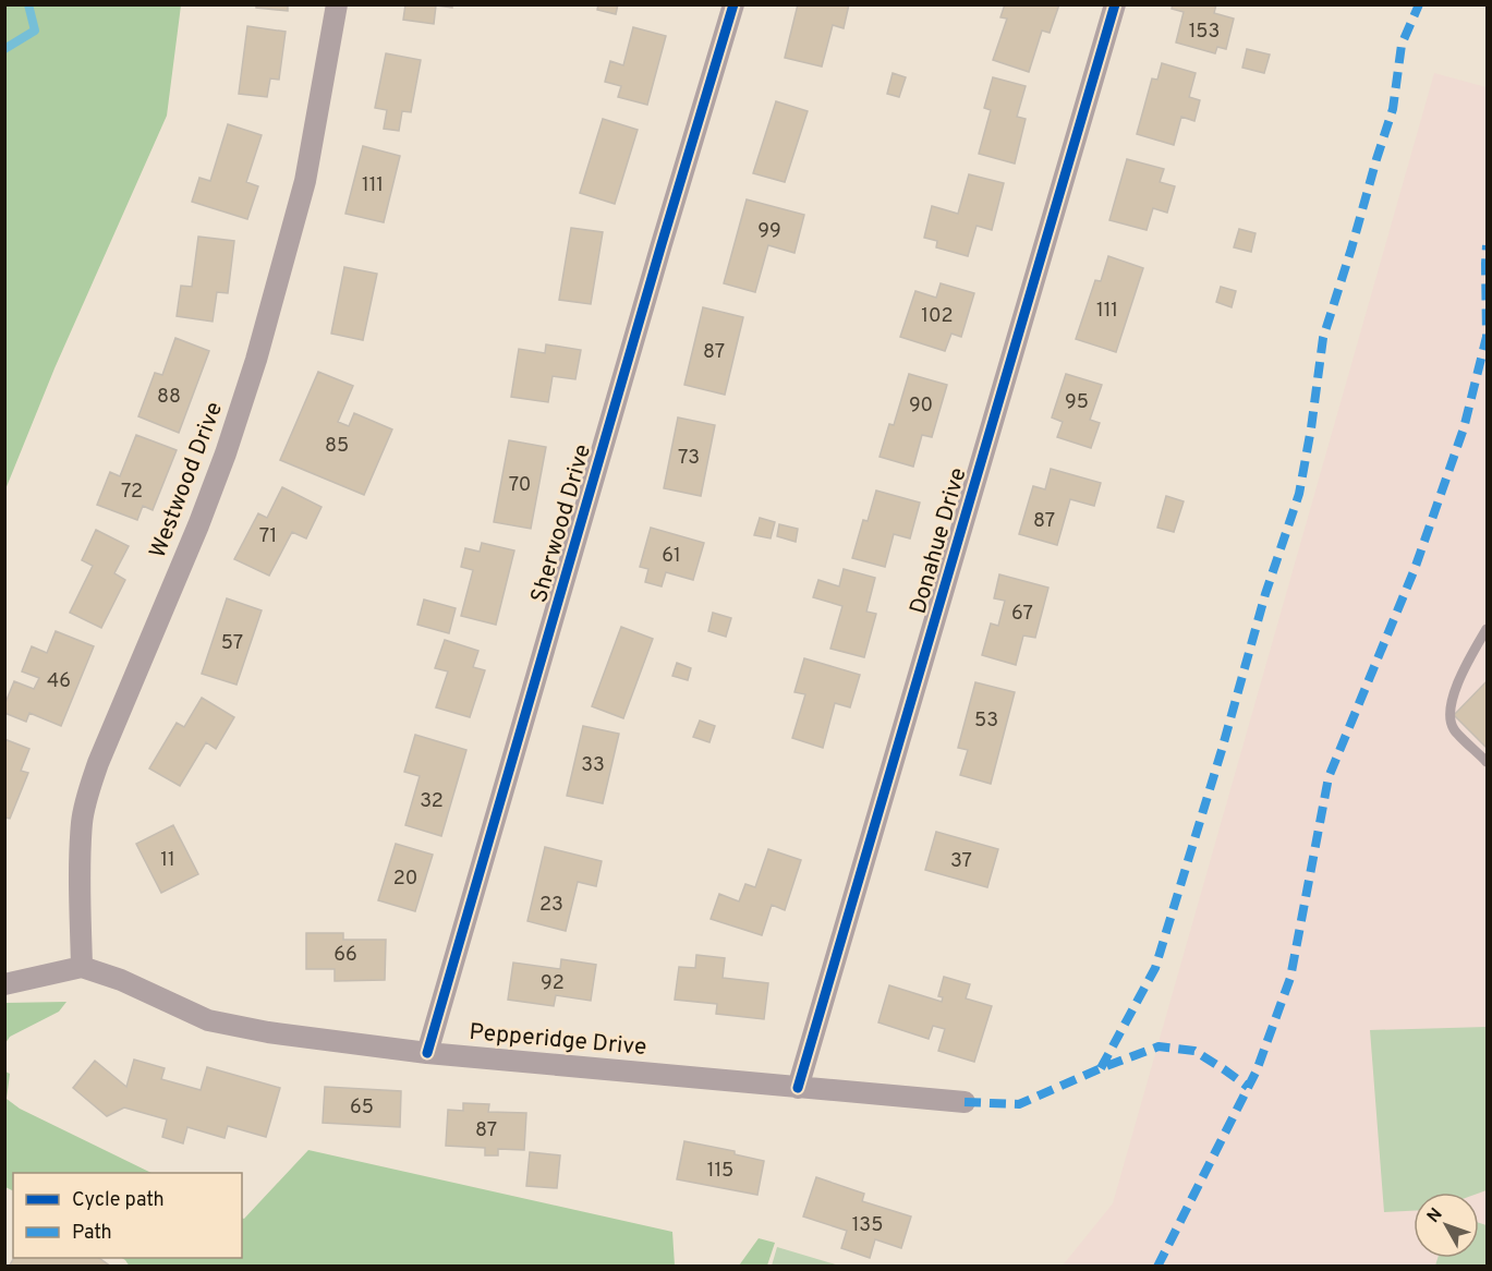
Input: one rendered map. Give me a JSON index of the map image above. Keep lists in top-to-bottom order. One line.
{"streets":{"street":["Westwood Drive","Sherwood Drive","Donahue Drive","Pepperidge Drive"]},"crossings":[["Westwood Drive","Pepperidge Drive"],["Sherwood Drive","Pepperidge Drive"],["Donahue Drive","Pepperidge Drive"]],"house_numbers":["153","111","99","111","102","87","88","95","90","85","73","70","72","87","71","61","67","57","46","53","33","32","11","37","20","23","66","92","65","87","115","135"],"legend":["Cycle path","Path"],"north":"top left"}
